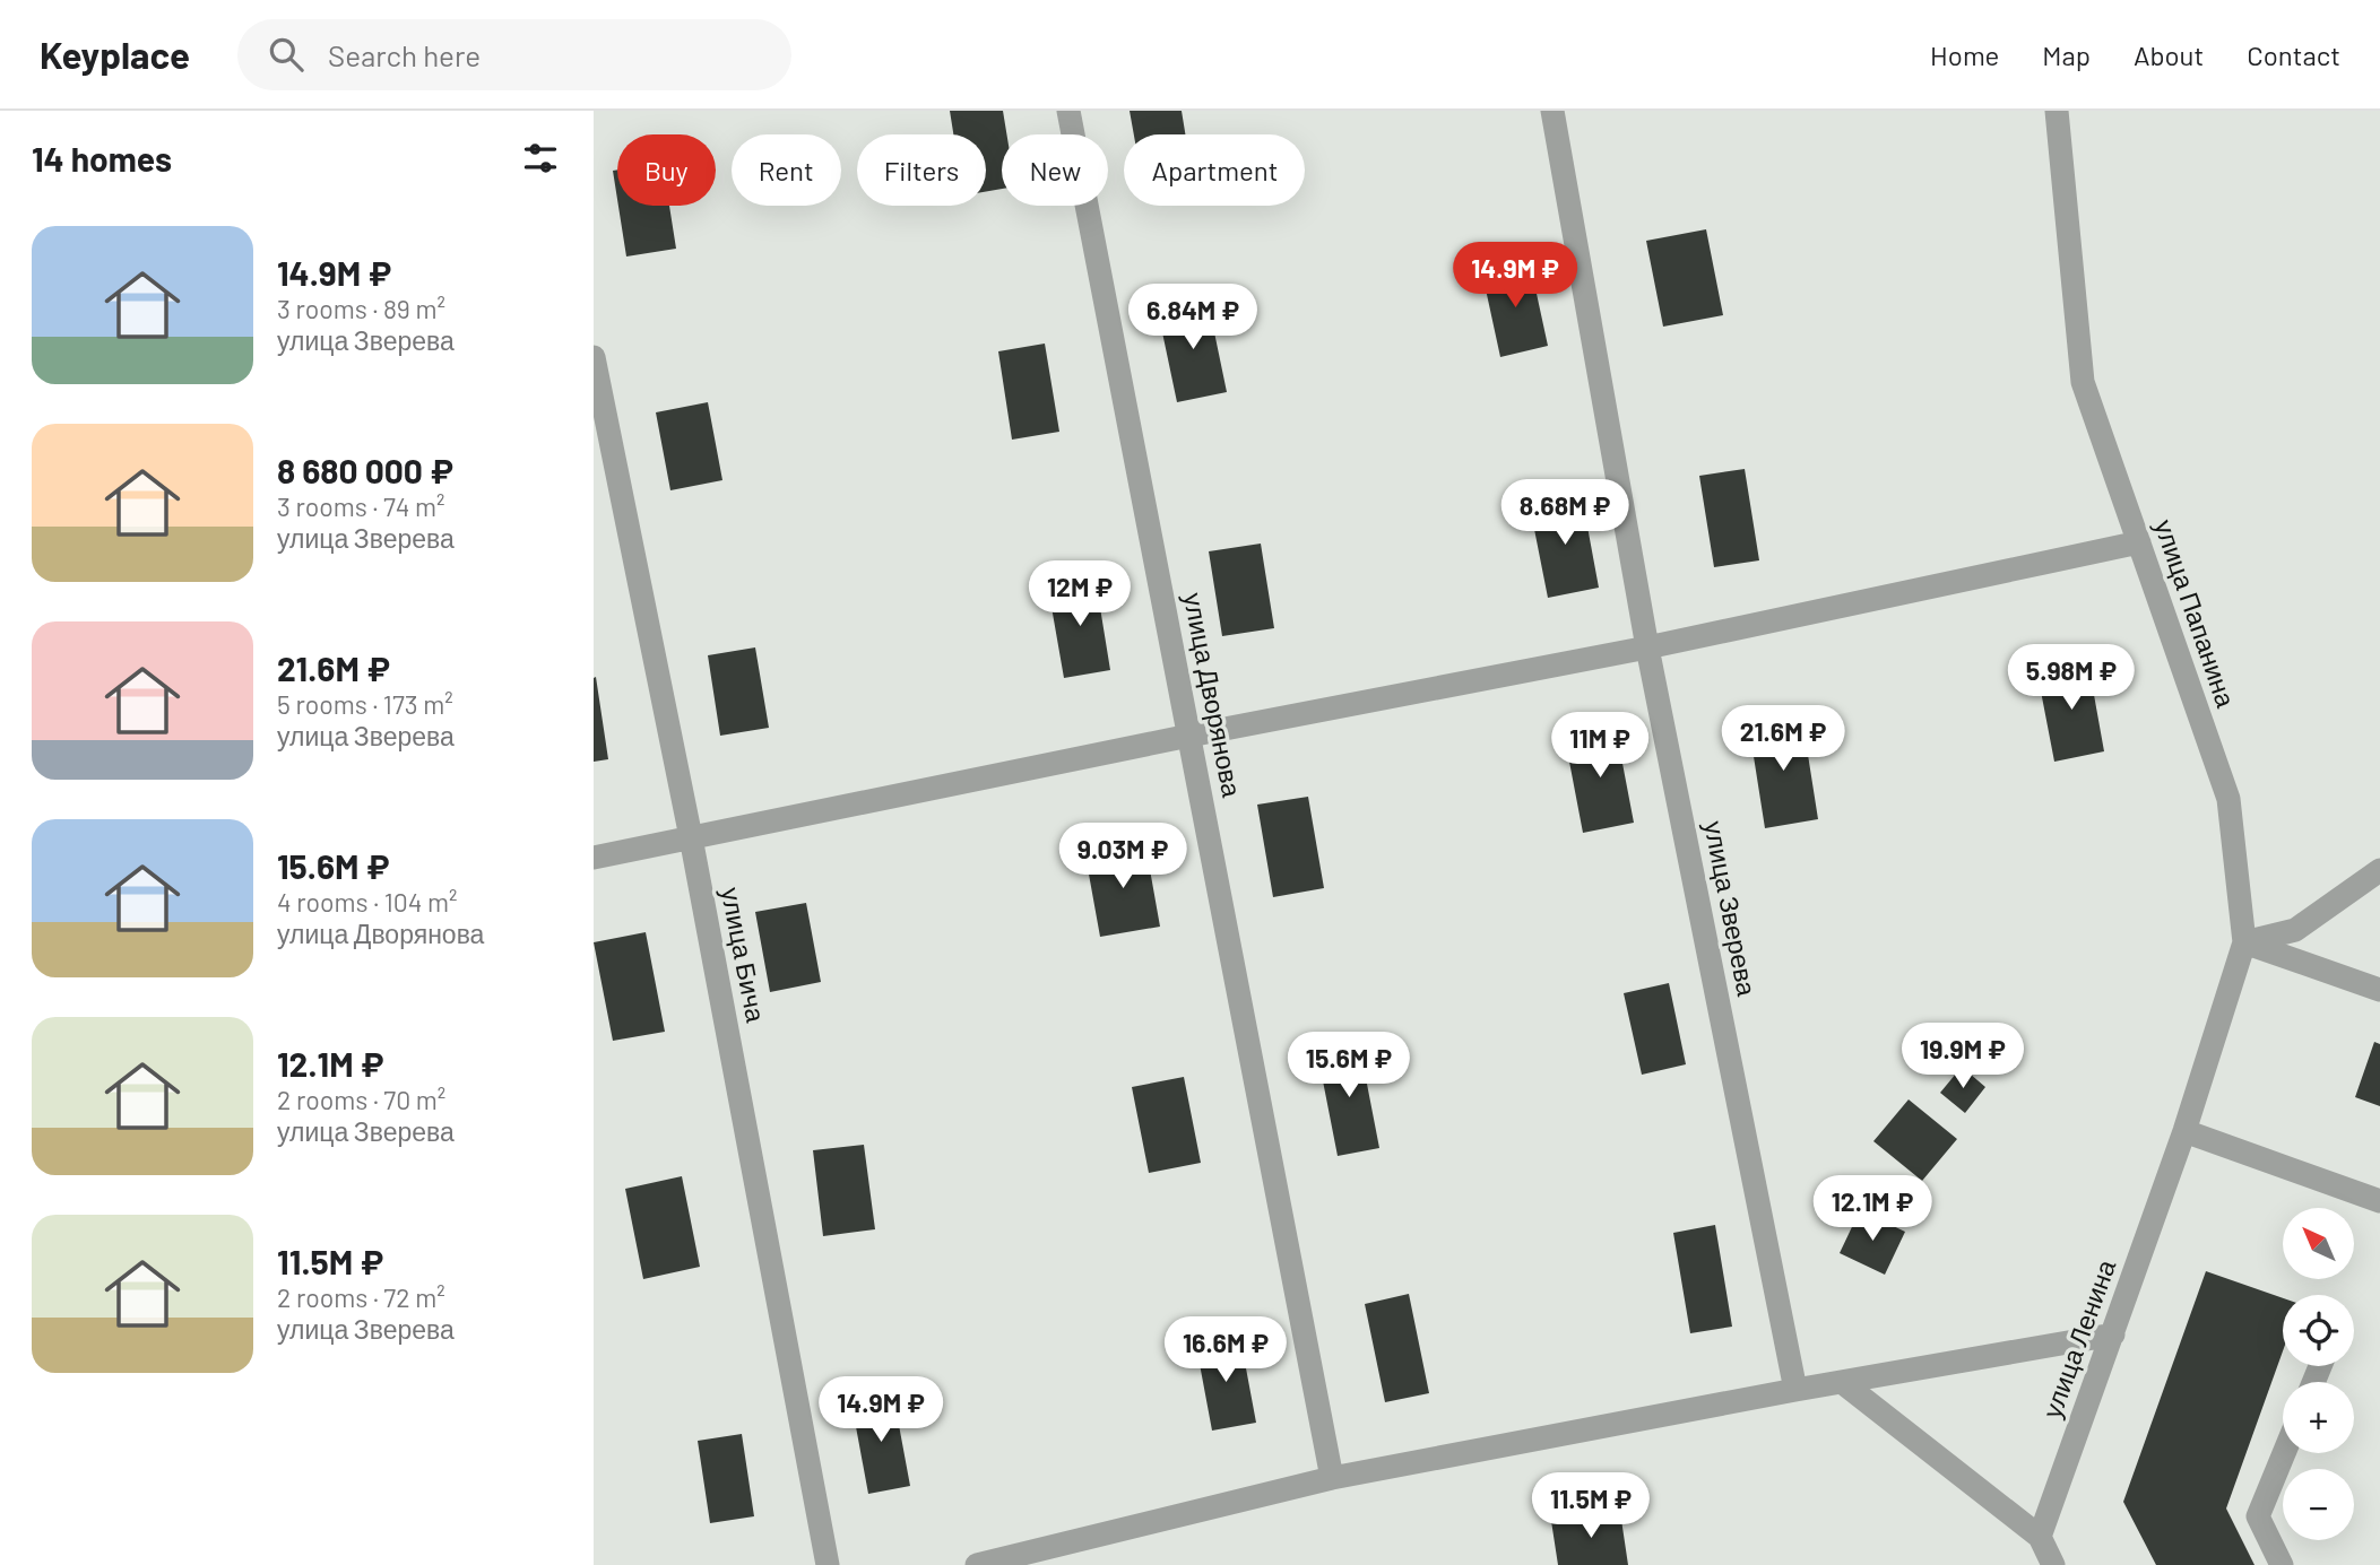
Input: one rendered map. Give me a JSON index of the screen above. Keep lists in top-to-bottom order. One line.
{"streets":{"street":["улица Папанина","улица Дворянова","улица Зверева","улица Бича","улица Ленина"]},"crossings":[["улица Папанина","улица Ленина"]],"north":"top left","page":{"header":"Keyplace","search":"Search here","nav":["Home","Map","About","Contact"],"heading":"14 homes","chip":["Buy","Rent","Filters","New","Apartment"],"list":[{"name":"14.9M ₽","note":"3 rooms · 89 m² · улица Зверева"},{"name":"8 680 000 ₽","note":"3 rooms · 74 m² · улица Зверева"},{"name":"21.6M ₽","note":"5 rooms · 173 m² · улица Зверева"},{"name":"15.6M ₽","note":"4 rooms · 104 m² · улица Дворянова"},{"name":"12.1M ₽","note":"2 rooms · 70 m² · улица Зверева"},{"name":"11.5M ₽","note":"2 rooms · 72 m² · улица Зверева"}],"price":["14.9M ₽","6.84M ₽","8.68M ₽","12M ₽","5.98M ₽","21.6M ₽","11M ₽","9.03M ₽","19.9M ₽","15.6M ₽","12.1M ₽","16.6M ₽","14.9M ₽","11.5M ₽"],"map_buttons":["+","−"]}}
